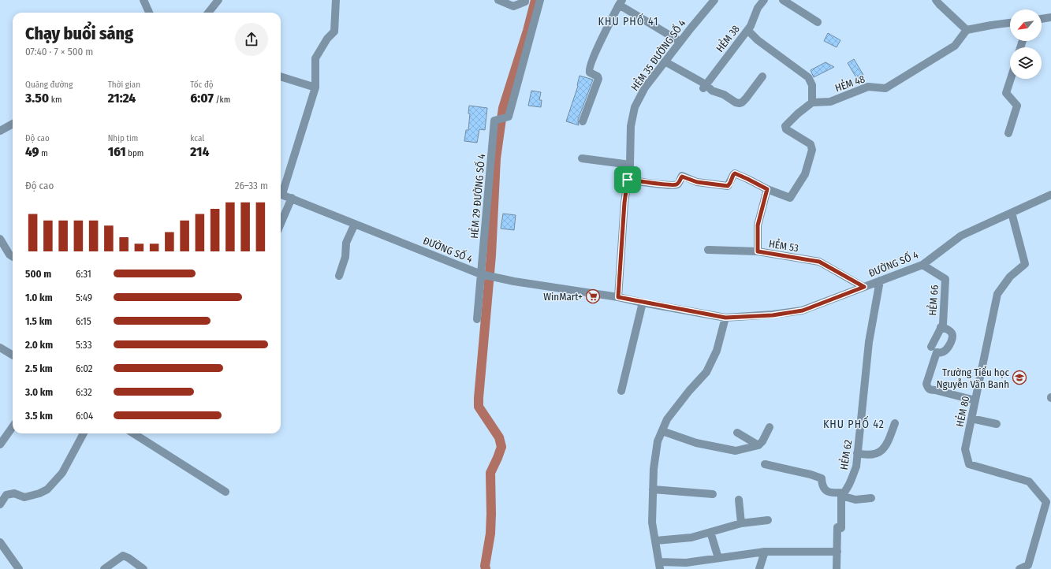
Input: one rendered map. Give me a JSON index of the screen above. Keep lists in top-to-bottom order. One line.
{"streets":{"street":["HẺM 38","HẺM 35 ĐƯỜNG SỐ 4","HẺM 48","HẺM 29 ĐƯỜNG SỐ 4","HẺM 53","ĐƯỜNG SỐ 4","HẺM 66","HẺM 80","HẺM 62"]},"crossings":[["HẺM 35 ĐƯỜNG SỐ 4","ĐƯỜNG SỐ 4"],["HẺM 29 ĐƯỜNG SỐ 4","ĐƯỜNG SỐ 4"],["HẺM 53","ĐƯỜNG SỐ 4"],["ĐƯỜNG SỐ 4","HẺM 66"],["ĐƯỜNG SỐ 4","HẺM 80"],["ĐƯỜNG SỐ 4","HẺM 62"]],"districts":["KHU PHỐ 41","KHU PHỐ 42"],"places":{"supermarket":["WinMart+"],"school or university":["Trường Tiểu học Nguyễn Văn Banh"]},"north":"bottom left","page":{"heading":["Chạy buổi sáng","07:40 · 7 × 500 m"],"stats":[["Quãng đường","3.50 km"],["Thời gian","21:24"],["Tốc độ","6:07 /km"],["Độ cao","49 m"],["Nhịp tim","161 bpm"],["kcal","214"]],"chart":["Độ cao","26–33 m"],"list":[{"name":"500 m","note":"6:31"},{"name":"1.0 km","note":"5:49"},{"name":"1.5 km","note":"6:15"},{"name":"2.0 km","note":"5:33"},{"name":"2.5 km","note":"6:02"},{"name":"3.0 km","note":"6:32"},{"name":"3.5 km","note":"6:04"}]}}
